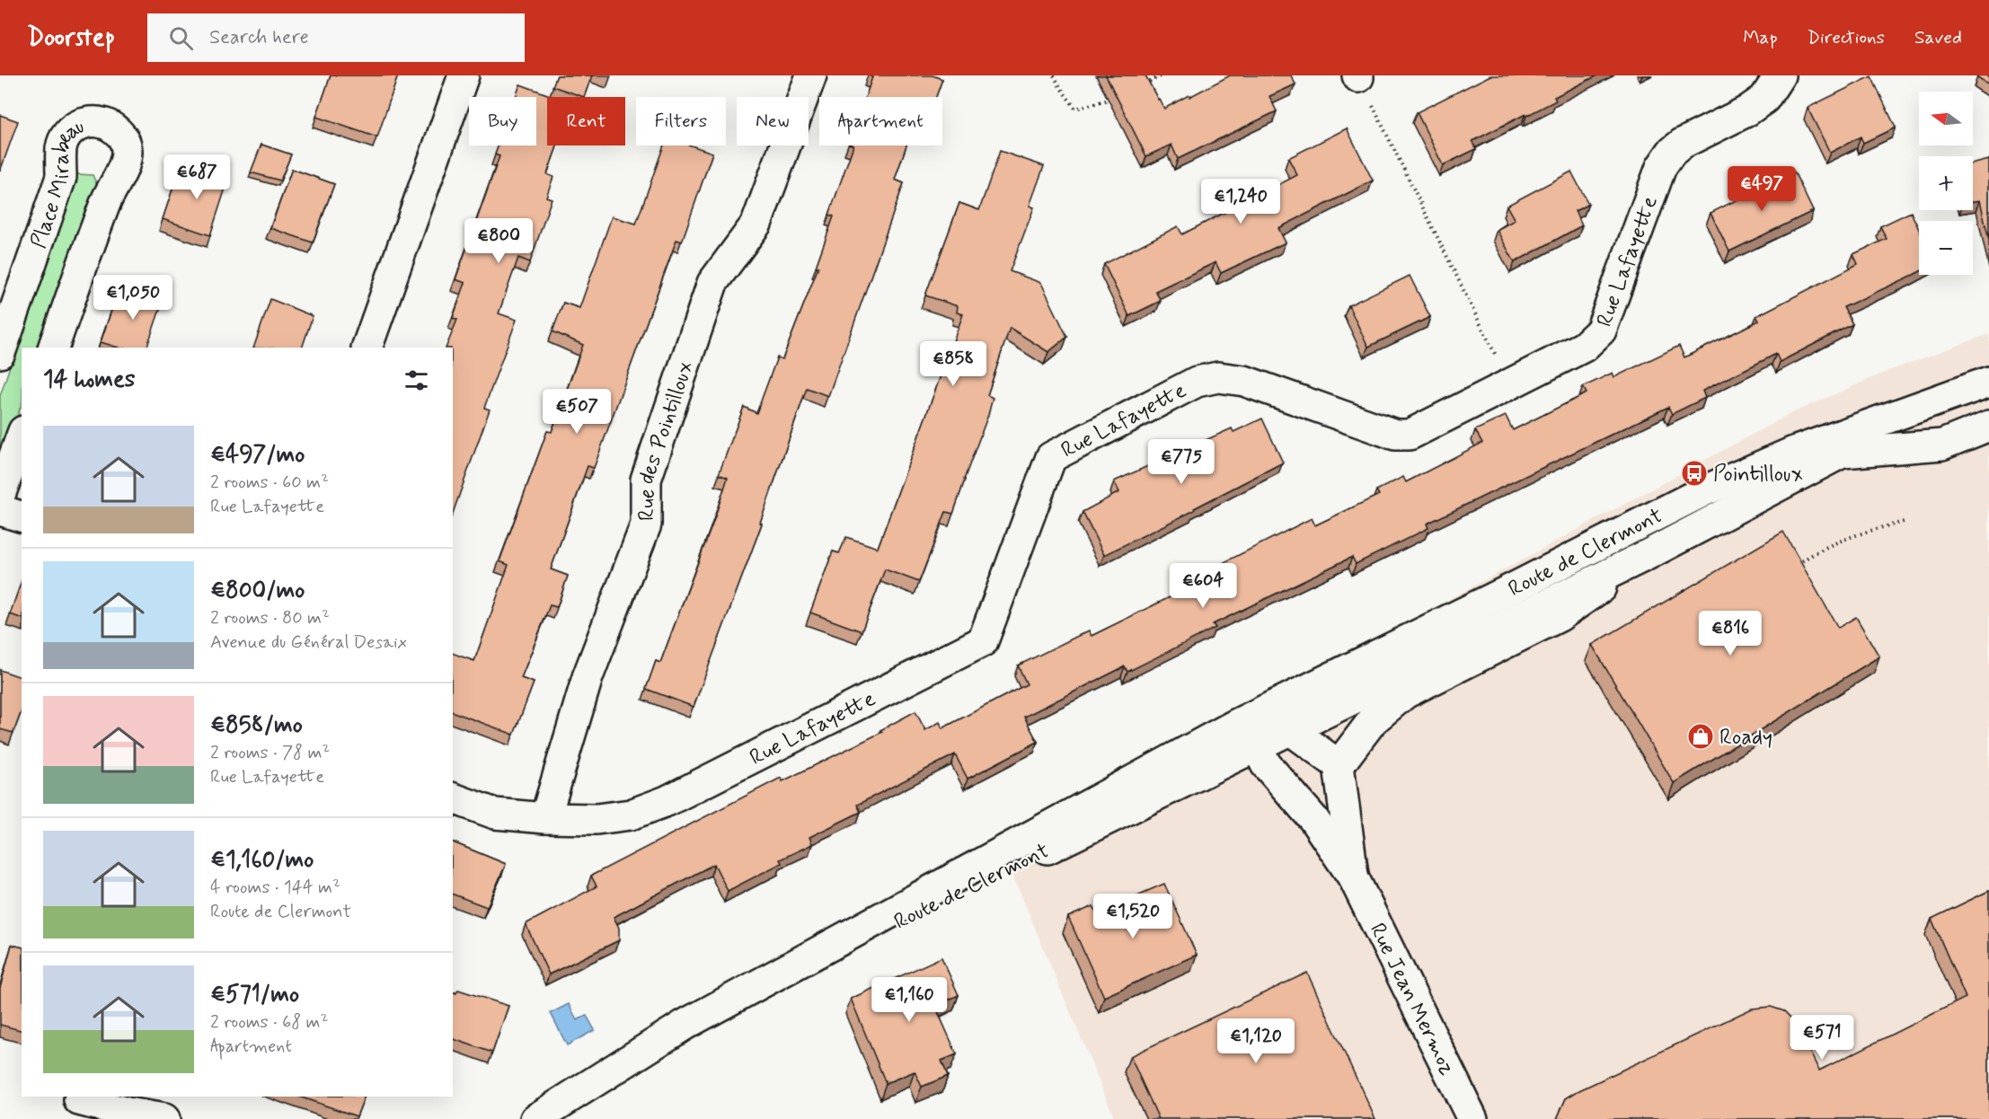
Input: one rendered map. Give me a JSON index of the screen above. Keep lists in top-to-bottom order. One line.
{"streets":{"street":["Place Mirabeau","Rue Lafayette","Rue des Pointilloux","Route de Clermont","Rue Jean Mermoz"]},"crossings":[["Rue Lafayette","Rue des Pointilloux"],["Route de Clermont","Rue Jean Mermoz"]],"places":{"bus stop":["Pointilloux"],"shop":["Roady"]},"north":"left","page":{"header":"Doorstep","search":"Search here","nav":["Map","Directions","Saved"],"map_buttons":["+","−"],"chip":["Buy","Rent","Filters","New","Apartment"],"price":["€687","€497","€1,240","€800","€1,050","€858","€507","€775","€604","€816","€1,520","€1,160","€571","€1,120"],"heading":"14 homes","list":[{"name":"€497/mo","note":"2 rooms · 60 m² · Rue Lafayette"},{"name":"€800/mo","note":"2 rooms · 80 m² · Avenue du Général Desaix"},{"name":"€858/mo","note":"2 rooms · 78 m² · Rue Lafayette"},{"name":"€1,160/mo","note":"4 rooms · 144 m² · Route de Clermont"},{"name":"€571/mo","note":"2 rooms · 68 m² · Apartment"}]}}
